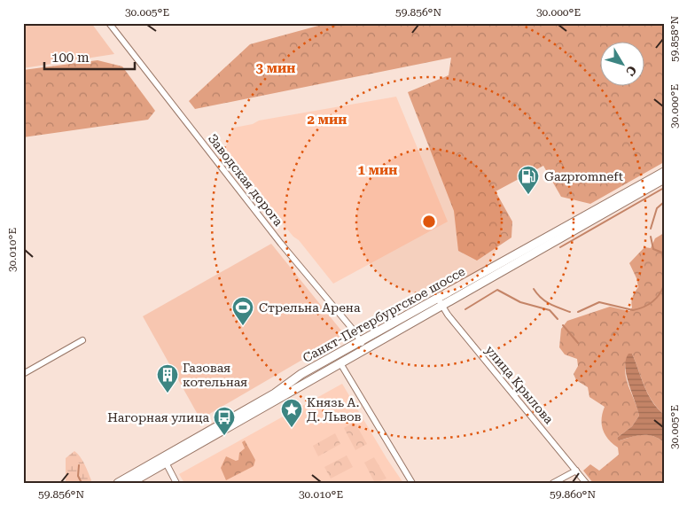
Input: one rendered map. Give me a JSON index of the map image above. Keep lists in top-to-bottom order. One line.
{"streets":{"main road":["Санкт-Петербургское шоссе"],"street":["Заводская дорога","улица Крылова"]},"crossings":[["Заводская дорога","Санкт-Петербургское шоссе"],["Санкт-Петербургское шоссе","улица Крылова"]],"places":{"fuel station":["Gazpromneft"],"sports":["Стрельна Арена"],"building":["Газовая котельная"],"place":["Князь А. Д. Львов"],"bus stop":["Нагорная улица"]},"scale_bar":"100 m","north":"bottom right","coordinates":["30.005°E","59.856°N","30.000°E","59.858°N","30.010°E","59.860°N"],"rings":["3 мин","2 мин","1 мин"]}
